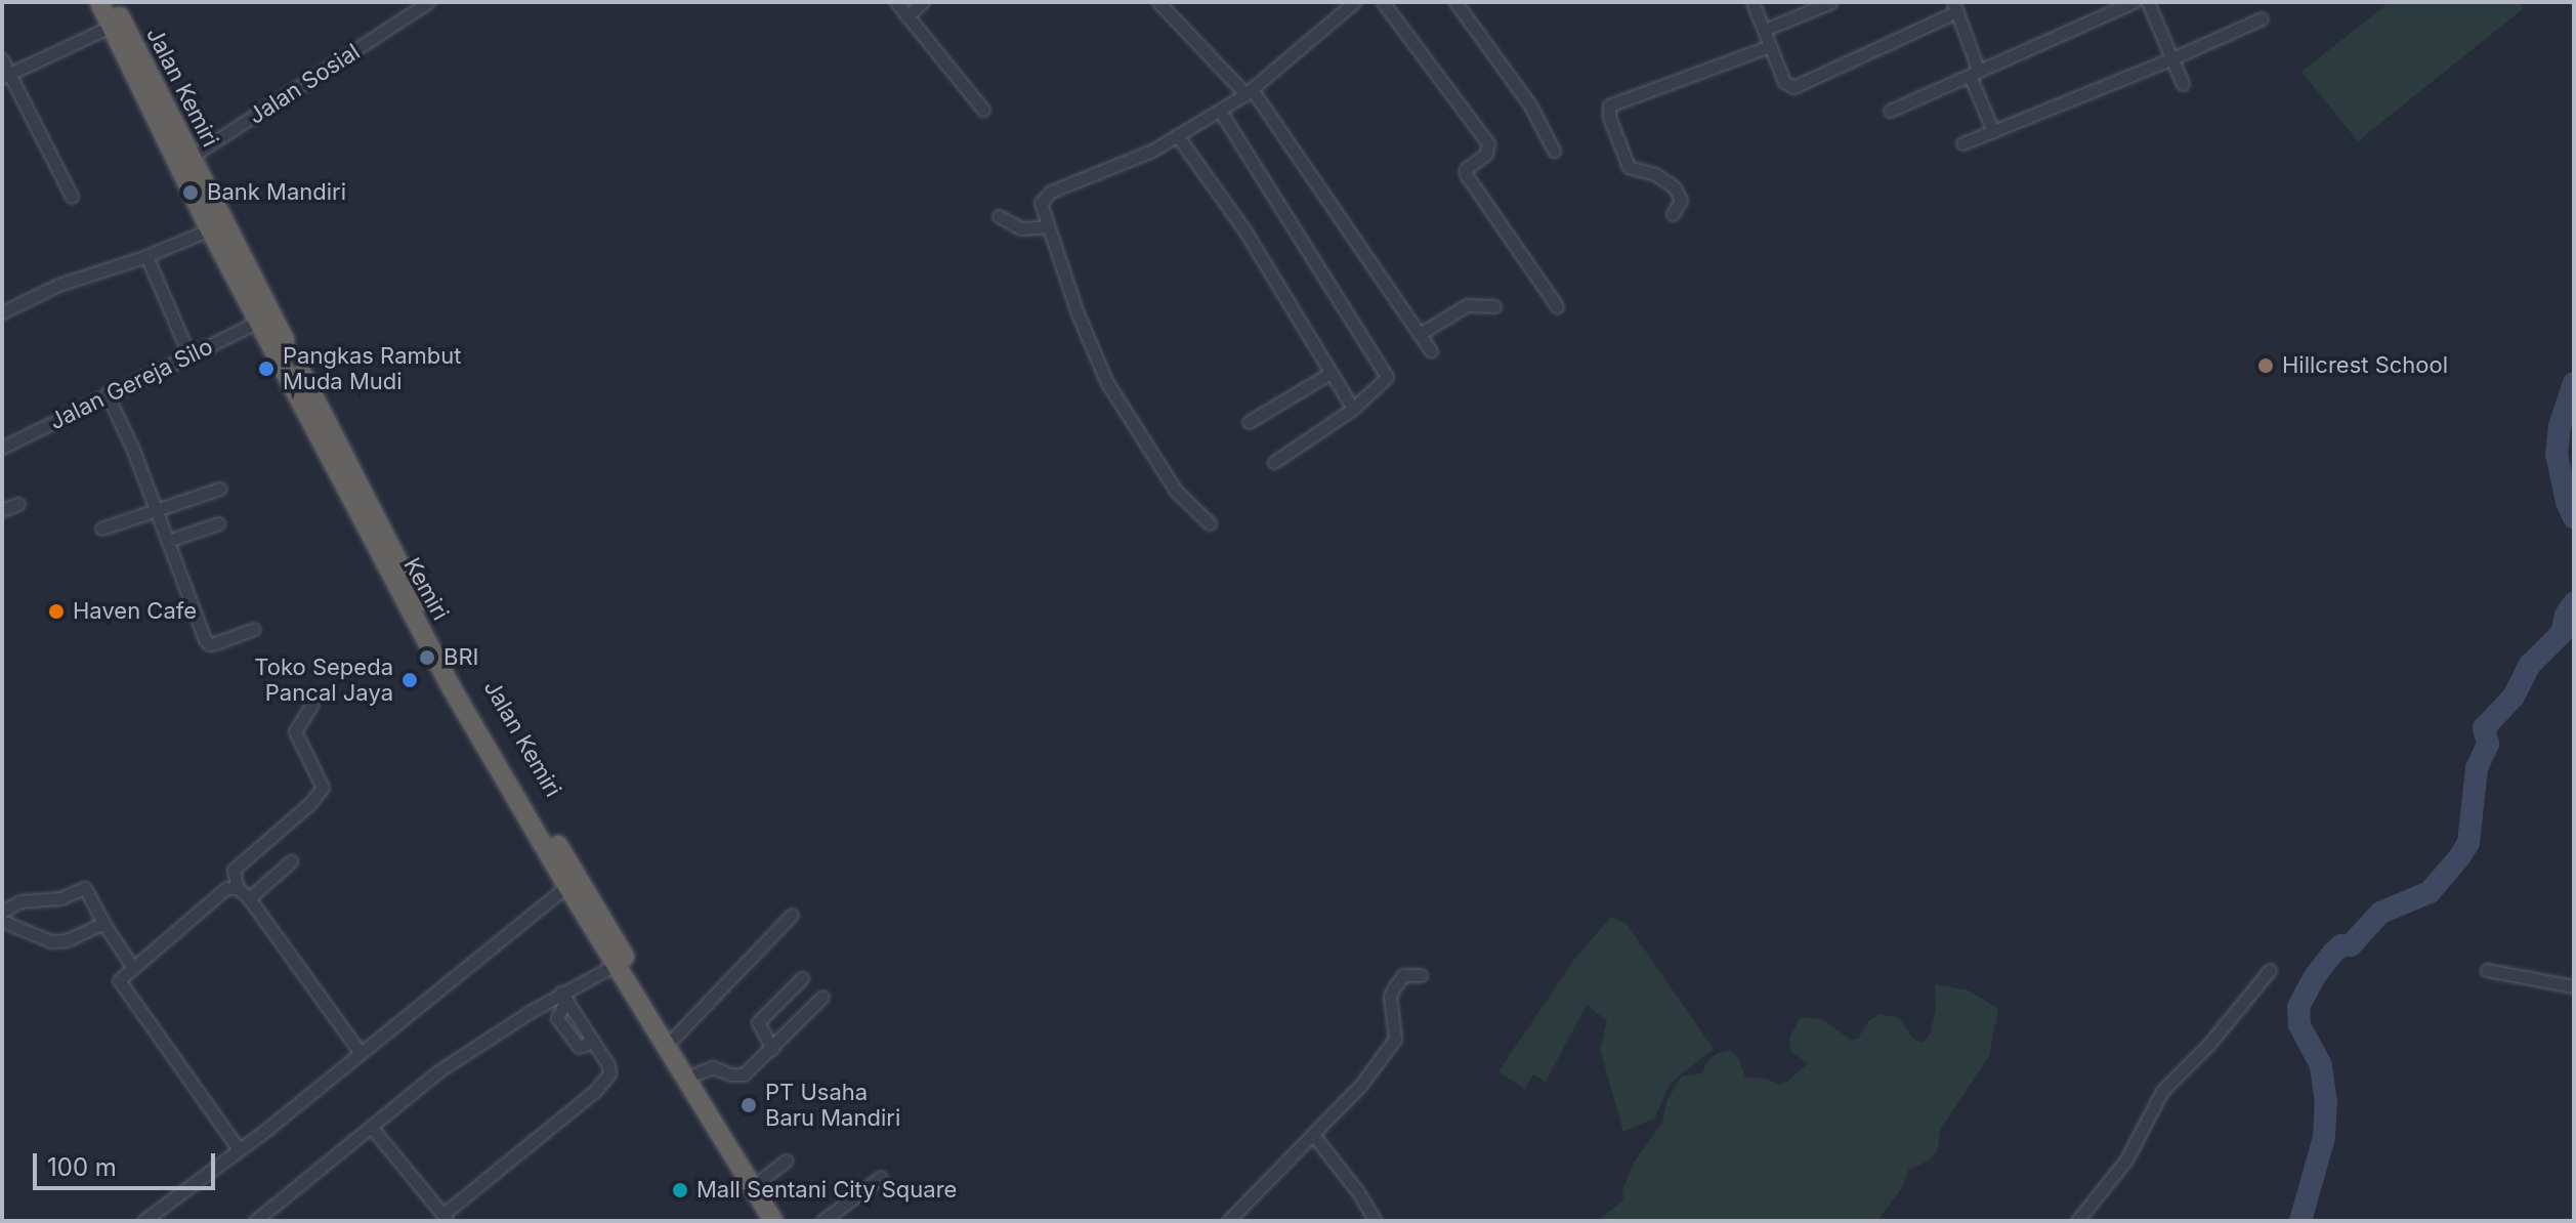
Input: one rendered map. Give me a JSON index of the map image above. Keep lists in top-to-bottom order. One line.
{"streets":{"highway":["Jalan Kemiri","Kemiri"],"street":["Jalan Sosial","Jalan Gereja Silo"]},"crossings":[["Jalan Sosial","Jalan Kemiri"],["Jalan Sosial","Kemiri"],["Jalan Kemiri","Kemiri"],["Jalan Gereja Silo","Kemiri"]],"places":["Bank Mandiri","Hillcrest School","Pangkas Rambut Muda Mudi","Haven Cafe","BRI","Toko Sepeda Pancal Jaya","PT Usaha Baru Mandiri","Mall Sentani City Square"],"scale_bar":"100 m"}
